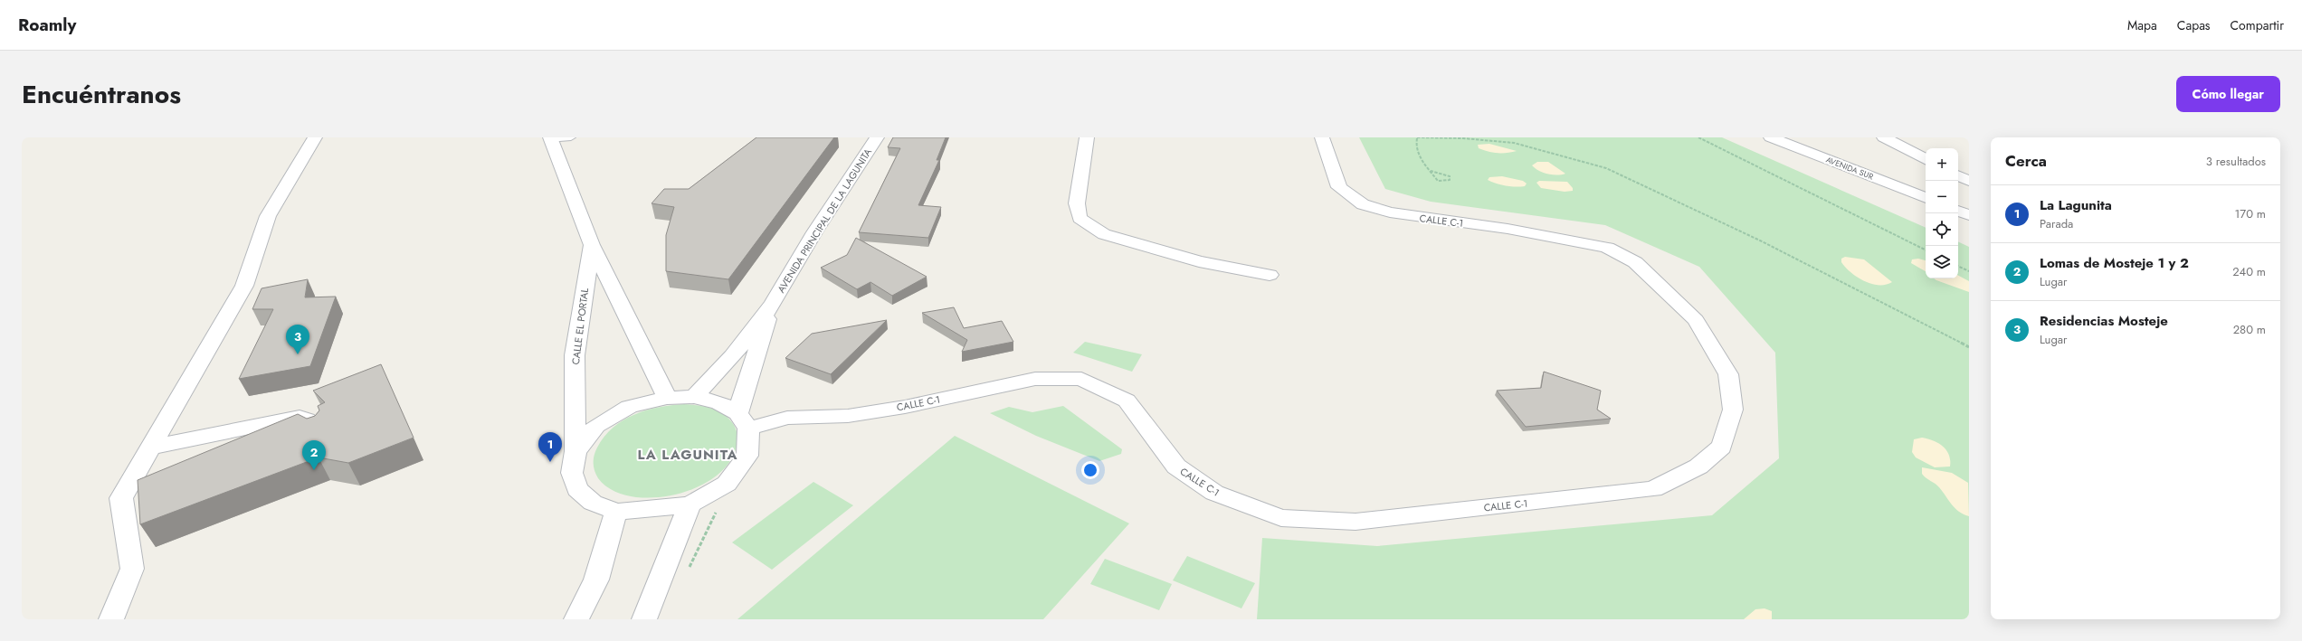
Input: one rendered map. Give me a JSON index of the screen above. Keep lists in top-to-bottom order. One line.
{"streets":{"street":["AVENIDA SUR","AVENIDA PRINCIPAL DE LA LAGUNITA","CALLE C-1","CALLE EL PORTAL"]},"crossings":[["AVENIDA PRINCIPAL DE LA LAGUNITA","CALLE C-1"],["AVENIDA PRINCIPAL DE LA LAGUNITA","CALLE EL PORTAL"]],"districts":["LA LAGUNITA"],"page":{"header":"Roamly","nav":["Mapa","Capas","Compartir"],"title":"Encuéntranos","buttons":"Cómo llegar","heading":["Cerca","3 resultados"],"map_buttons":["+","−"],"list":[{"mark":"1","name":"La Lagunita","note":"Parada","value":"170 m"},{"mark":"2","name":"Lomas de Mosteje 1 y 2","note":"Lugar","value":"240 m"},{"mark":"3","name":"Residencias Mosteje","note":"Lugar","value":"280 m"}],"pins":["3","1","2"]}}
